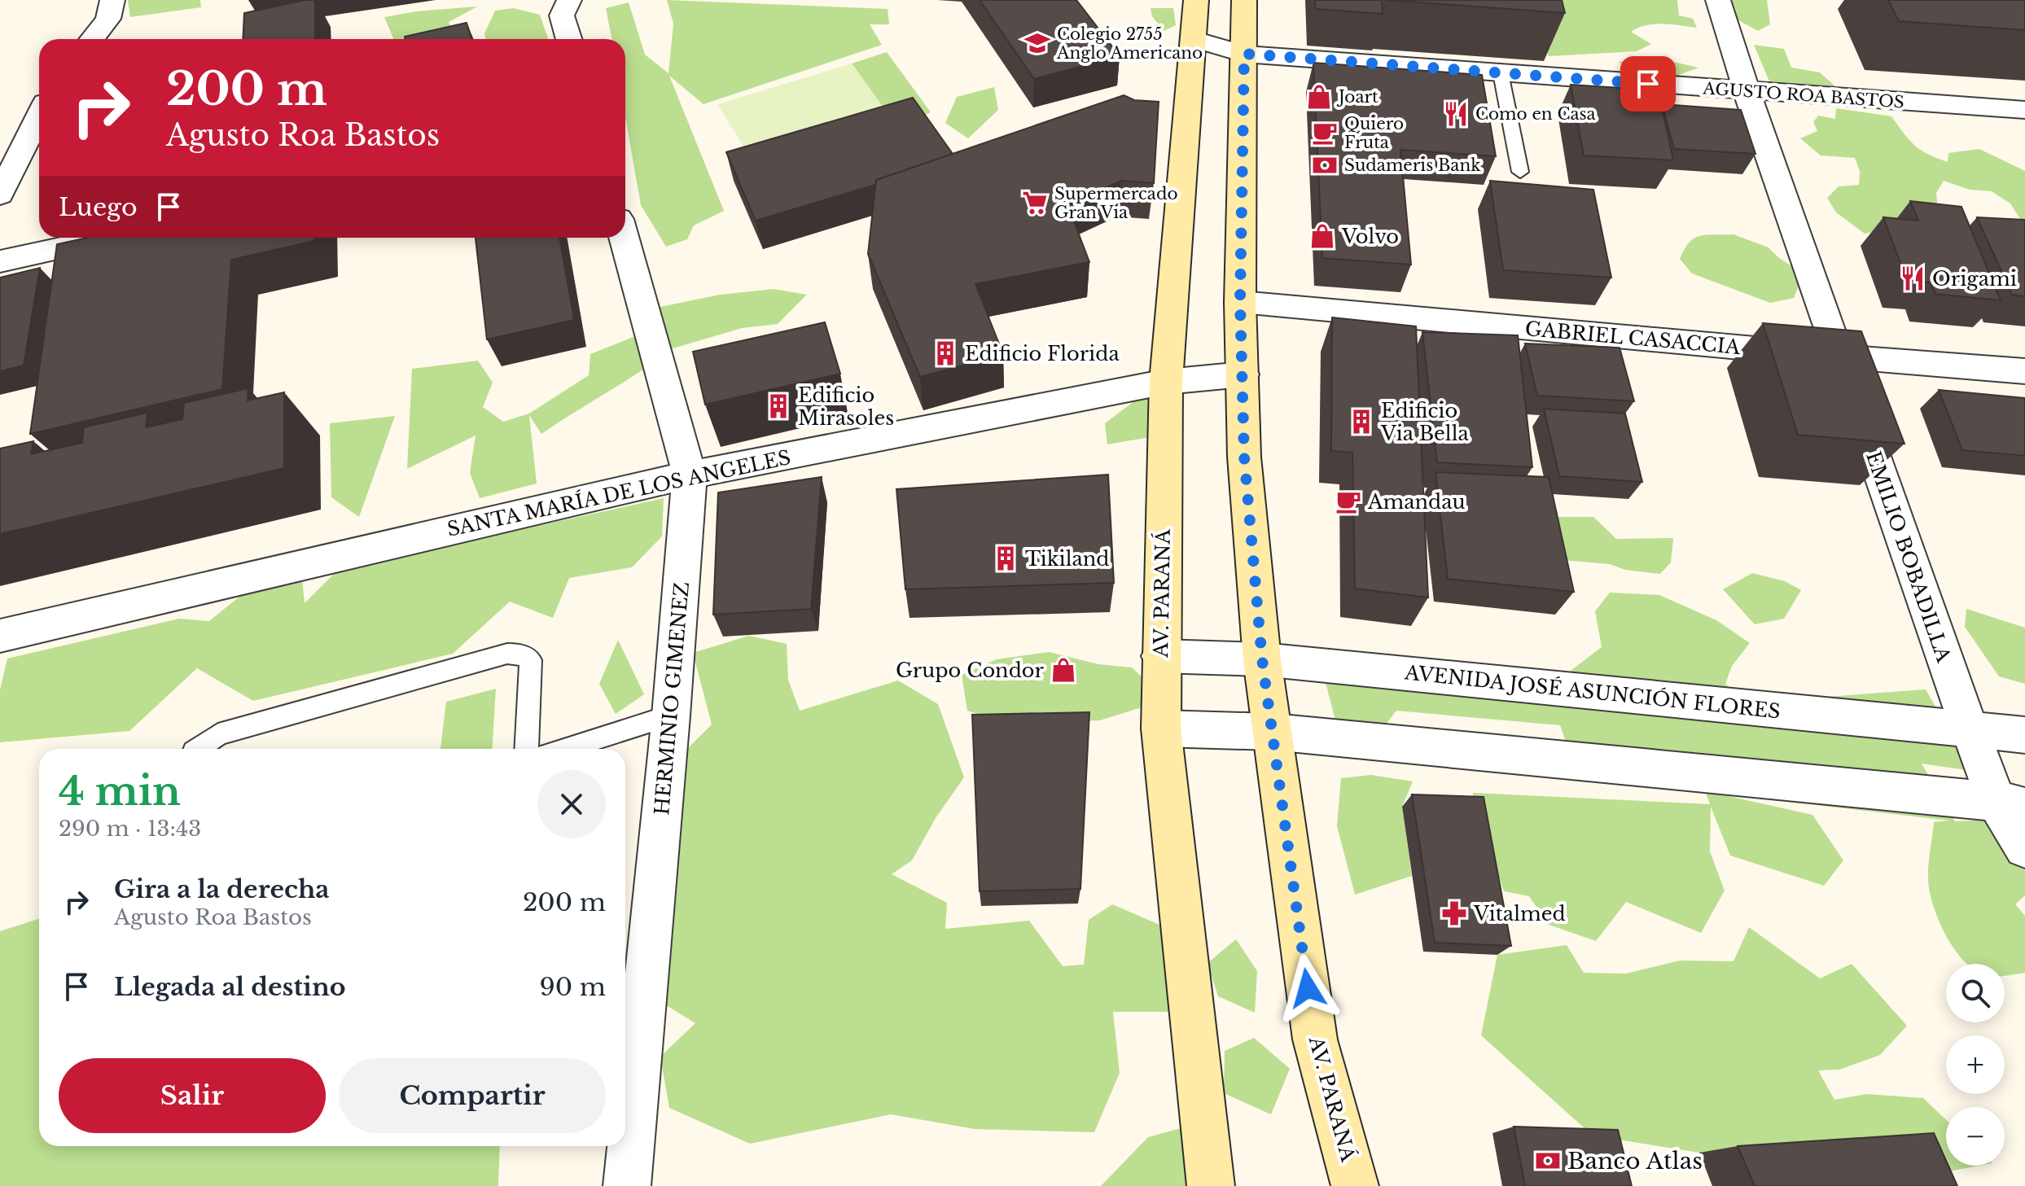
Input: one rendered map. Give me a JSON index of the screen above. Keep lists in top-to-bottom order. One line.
{"streets":{"street":["AGUSTO ROA BASTOS","GABRIEL CASACCIA","SANTA MARÍA DE LOS ANGELES","EMILIO BOBADILLA","AV. PARANÁ","AVENIDA JOSÉ ASUNCIÓN FLORES","HERMINIO GIMENEZ"]},"crossings":[["AGUSTO ROA BASTOS","EMILIO BOBADILLA"],["AGUSTO ROA BASTOS","AV. PARANÁ"],["GABRIEL CASACCIA","EMILIO BOBADILLA"],["GABRIEL CASACCIA","AV. PARANÁ"],["SANTA MARÍA DE LOS ANGELES","AV. PARANÁ"],["SANTA MARÍA DE LOS ANGELES","HERMINIO GIMENEZ"],["EMILIO BOBADILLA","AVENIDA JOSÉ ASUNCIÓN FLORES"],["AV. PARANÁ","AVENIDA JOSÉ ASUNCIÓN FLORES"]],"places":{"school or university":["Colegio 2755 Anglo Americano"],"shop":["Joart","Volvo","Grupo Condor"],"restaurant":["Como en Casa","Origami"],"cafe":["Quiero Fruta","Amandau"],"bank":["Sudameris Bank","Banco Atlas"],"supermarket":["Supermercado Gran Via"],"building":["Edificio Florida","Edificio Mirasoles","Edificio Via Bella","Tikiland"],"pharmacy":["Vitalmed"]},"page":{"turn":["200 m","Agusto Roa Bastos"],"then":"Luego","heading":["4 min","290 m · 13:43"],"list":[{"name":"Gira a la derecha","note":"Agusto Roa Bastos","value":"200 m"},{"name":"Llegada al destino","value":"90 m"}],"map_buttons":["+","−"],"buttons":["Salir","Compartir"]}}
